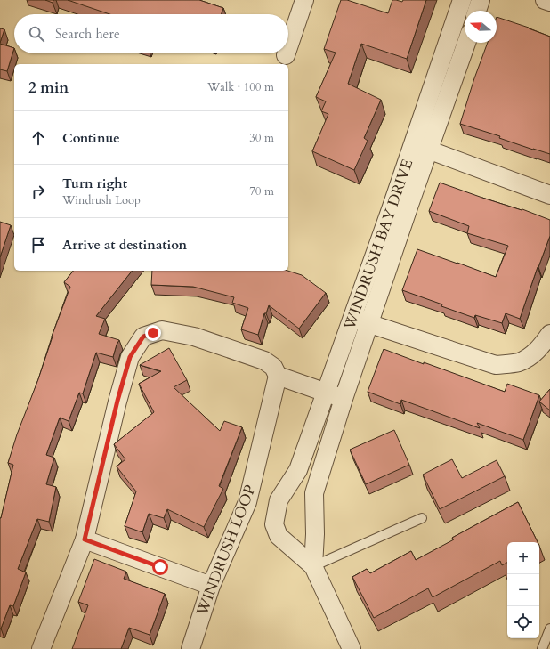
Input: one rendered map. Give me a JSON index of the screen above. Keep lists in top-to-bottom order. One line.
{"streets":{"street":["WINDRUSH BAY DRIVE","WINDRUSH LOOP"]},"north":"left","page":{"search":"Search here","heading":["2 min","Walk · 100 m"],"list":[["Continue","30 m"],["Turn right","Windrush Loop","70 m"],"Arrive at destination"],"map_buttons":["+","−"]}}
